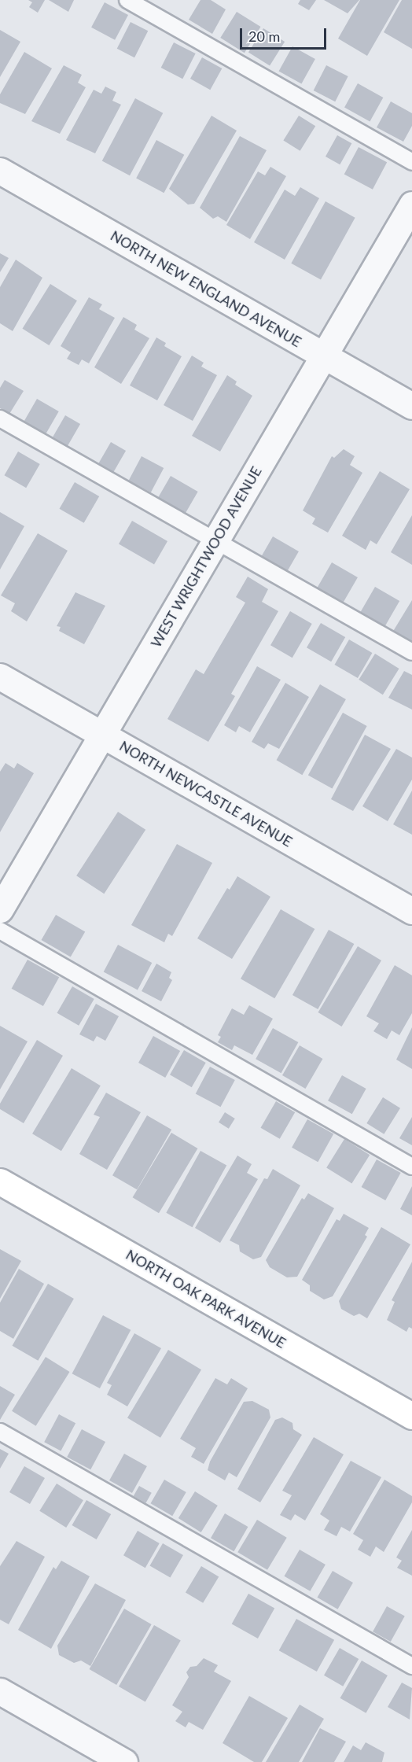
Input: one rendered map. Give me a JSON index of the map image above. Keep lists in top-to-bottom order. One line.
{"streets":{"street":["NORTH NEW ENGLAND AVENUE","WEST WRIGHTWOOD AVENUE","NORTH NEWCASTLE AVENUE","NORTH OAK PARK AVENUE"]},"crossings":[["NORTH NEW ENGLAND AVENUE","WEST WRIGHTWOOD AVENUE"],["WEST WRIGHTWOOD AVENUE","NORTH NEWCASTLE AVENUE"]],"scale_bar":"20 m"}
